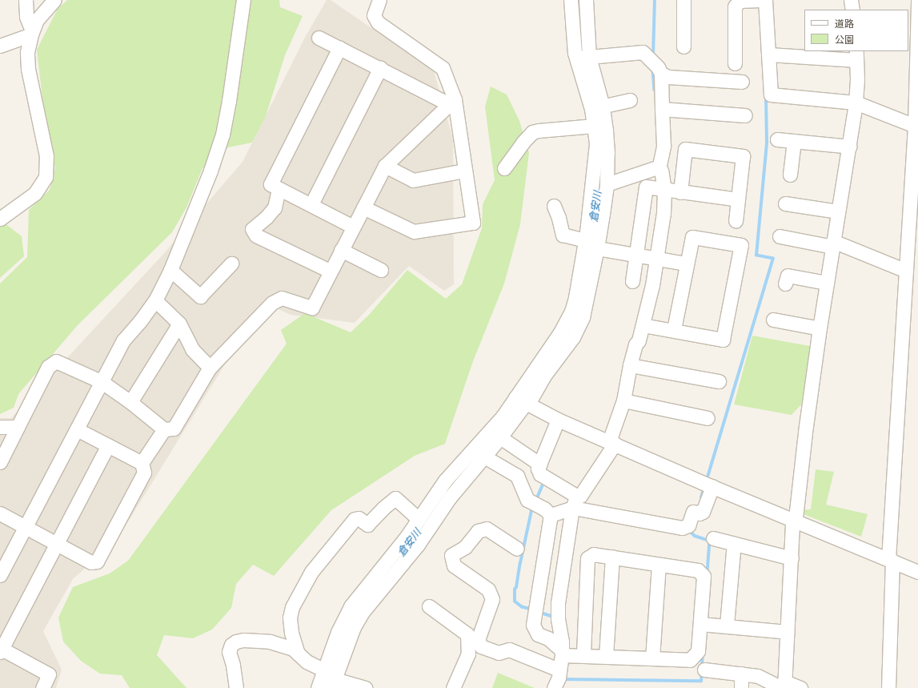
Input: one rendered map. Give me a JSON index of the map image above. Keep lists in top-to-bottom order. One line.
{"water":["倉安川"],"legend":["道路","公園"]}
